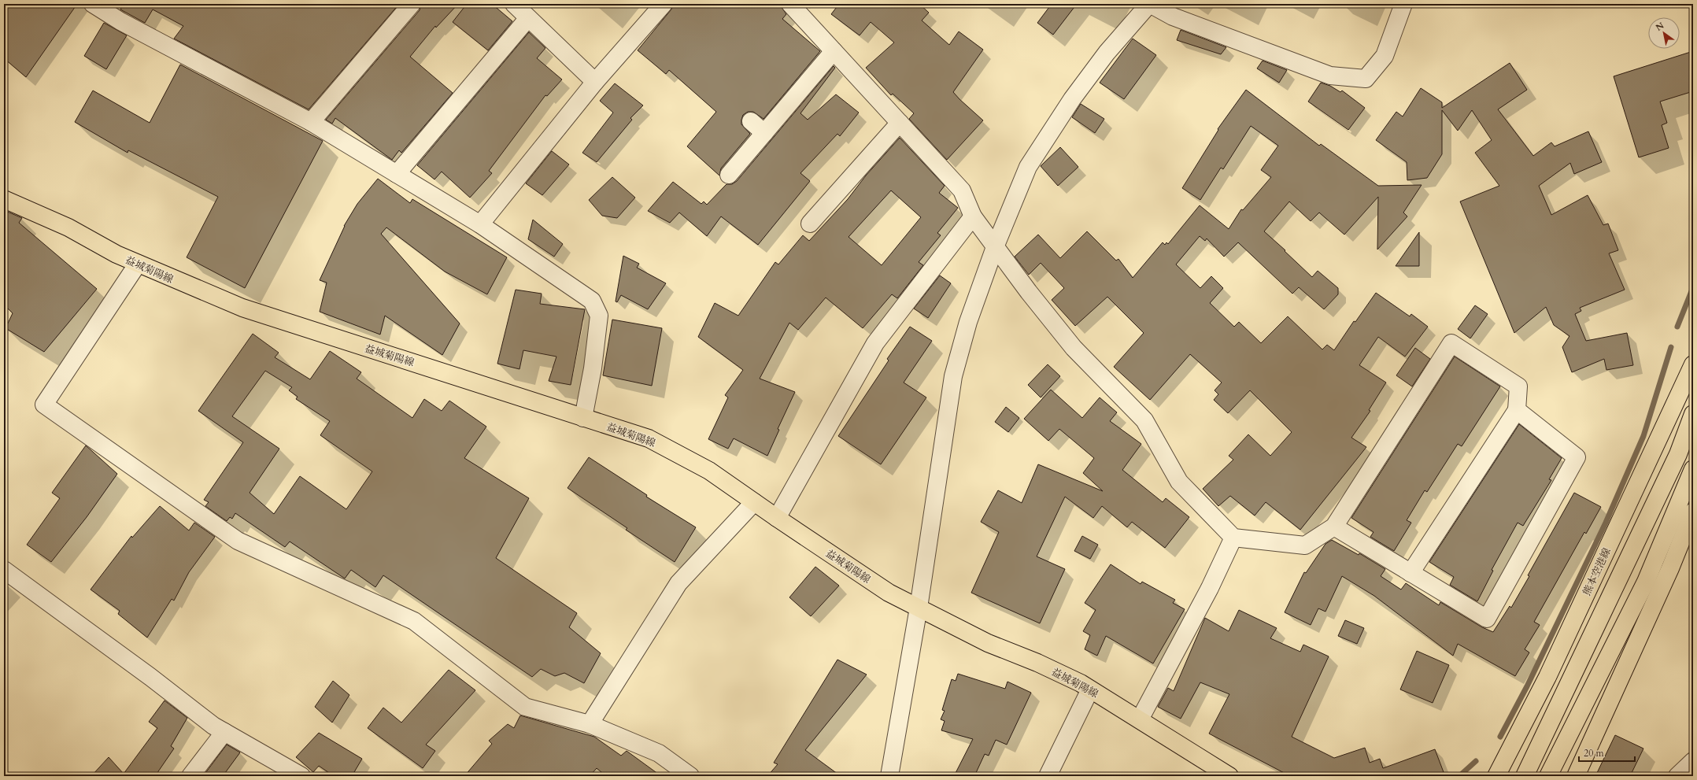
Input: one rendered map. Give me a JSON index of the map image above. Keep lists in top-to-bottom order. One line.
{"streets":{"main road":["益城菊陽線","熊本空港線"]},"scale_bar":"20 m","north":"top left"}
